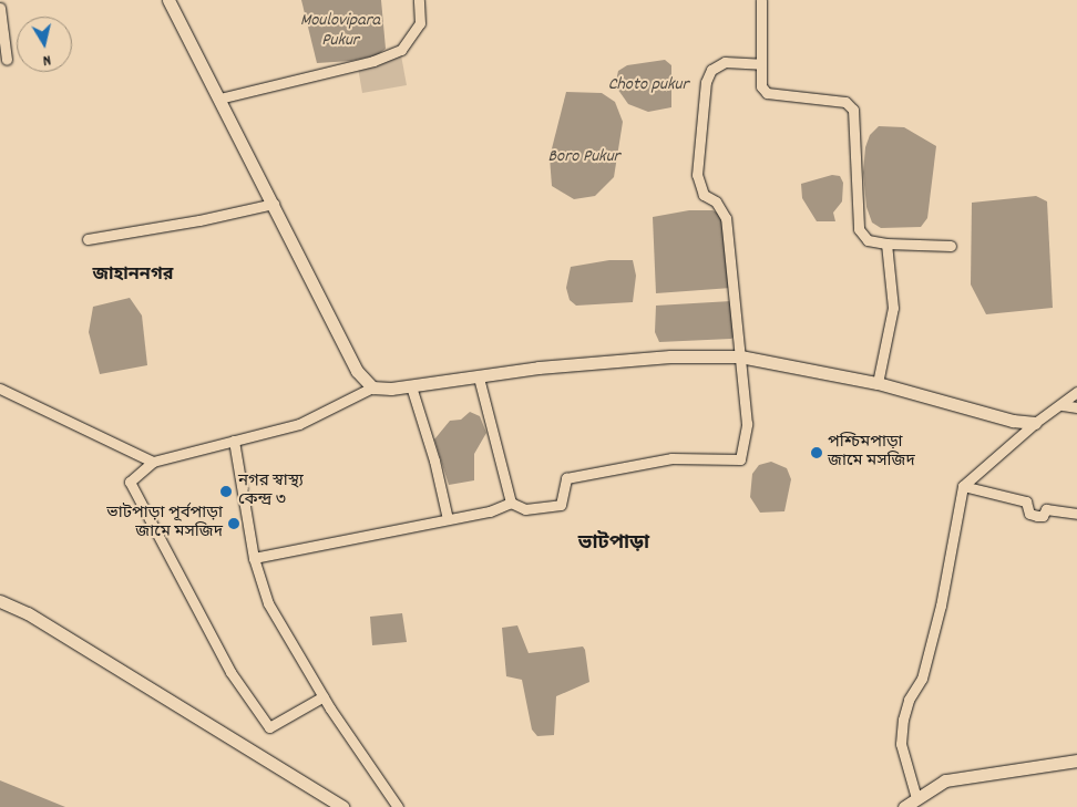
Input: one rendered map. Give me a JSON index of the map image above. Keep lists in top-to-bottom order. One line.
{"districts":["জাহাননগর","ভাটপাড়া"],"water":["Moulovipara Pukur","Choto pukur","Boro Pukur"],"places":["পশ্চিমপাড়া জামে মসজিদ","নগর স্বাস্থ্য কেন্দ্র ৩","ভাটপাড়া পূর্বপাড়া জামে মসজিদ"],"north":"bottom"}
